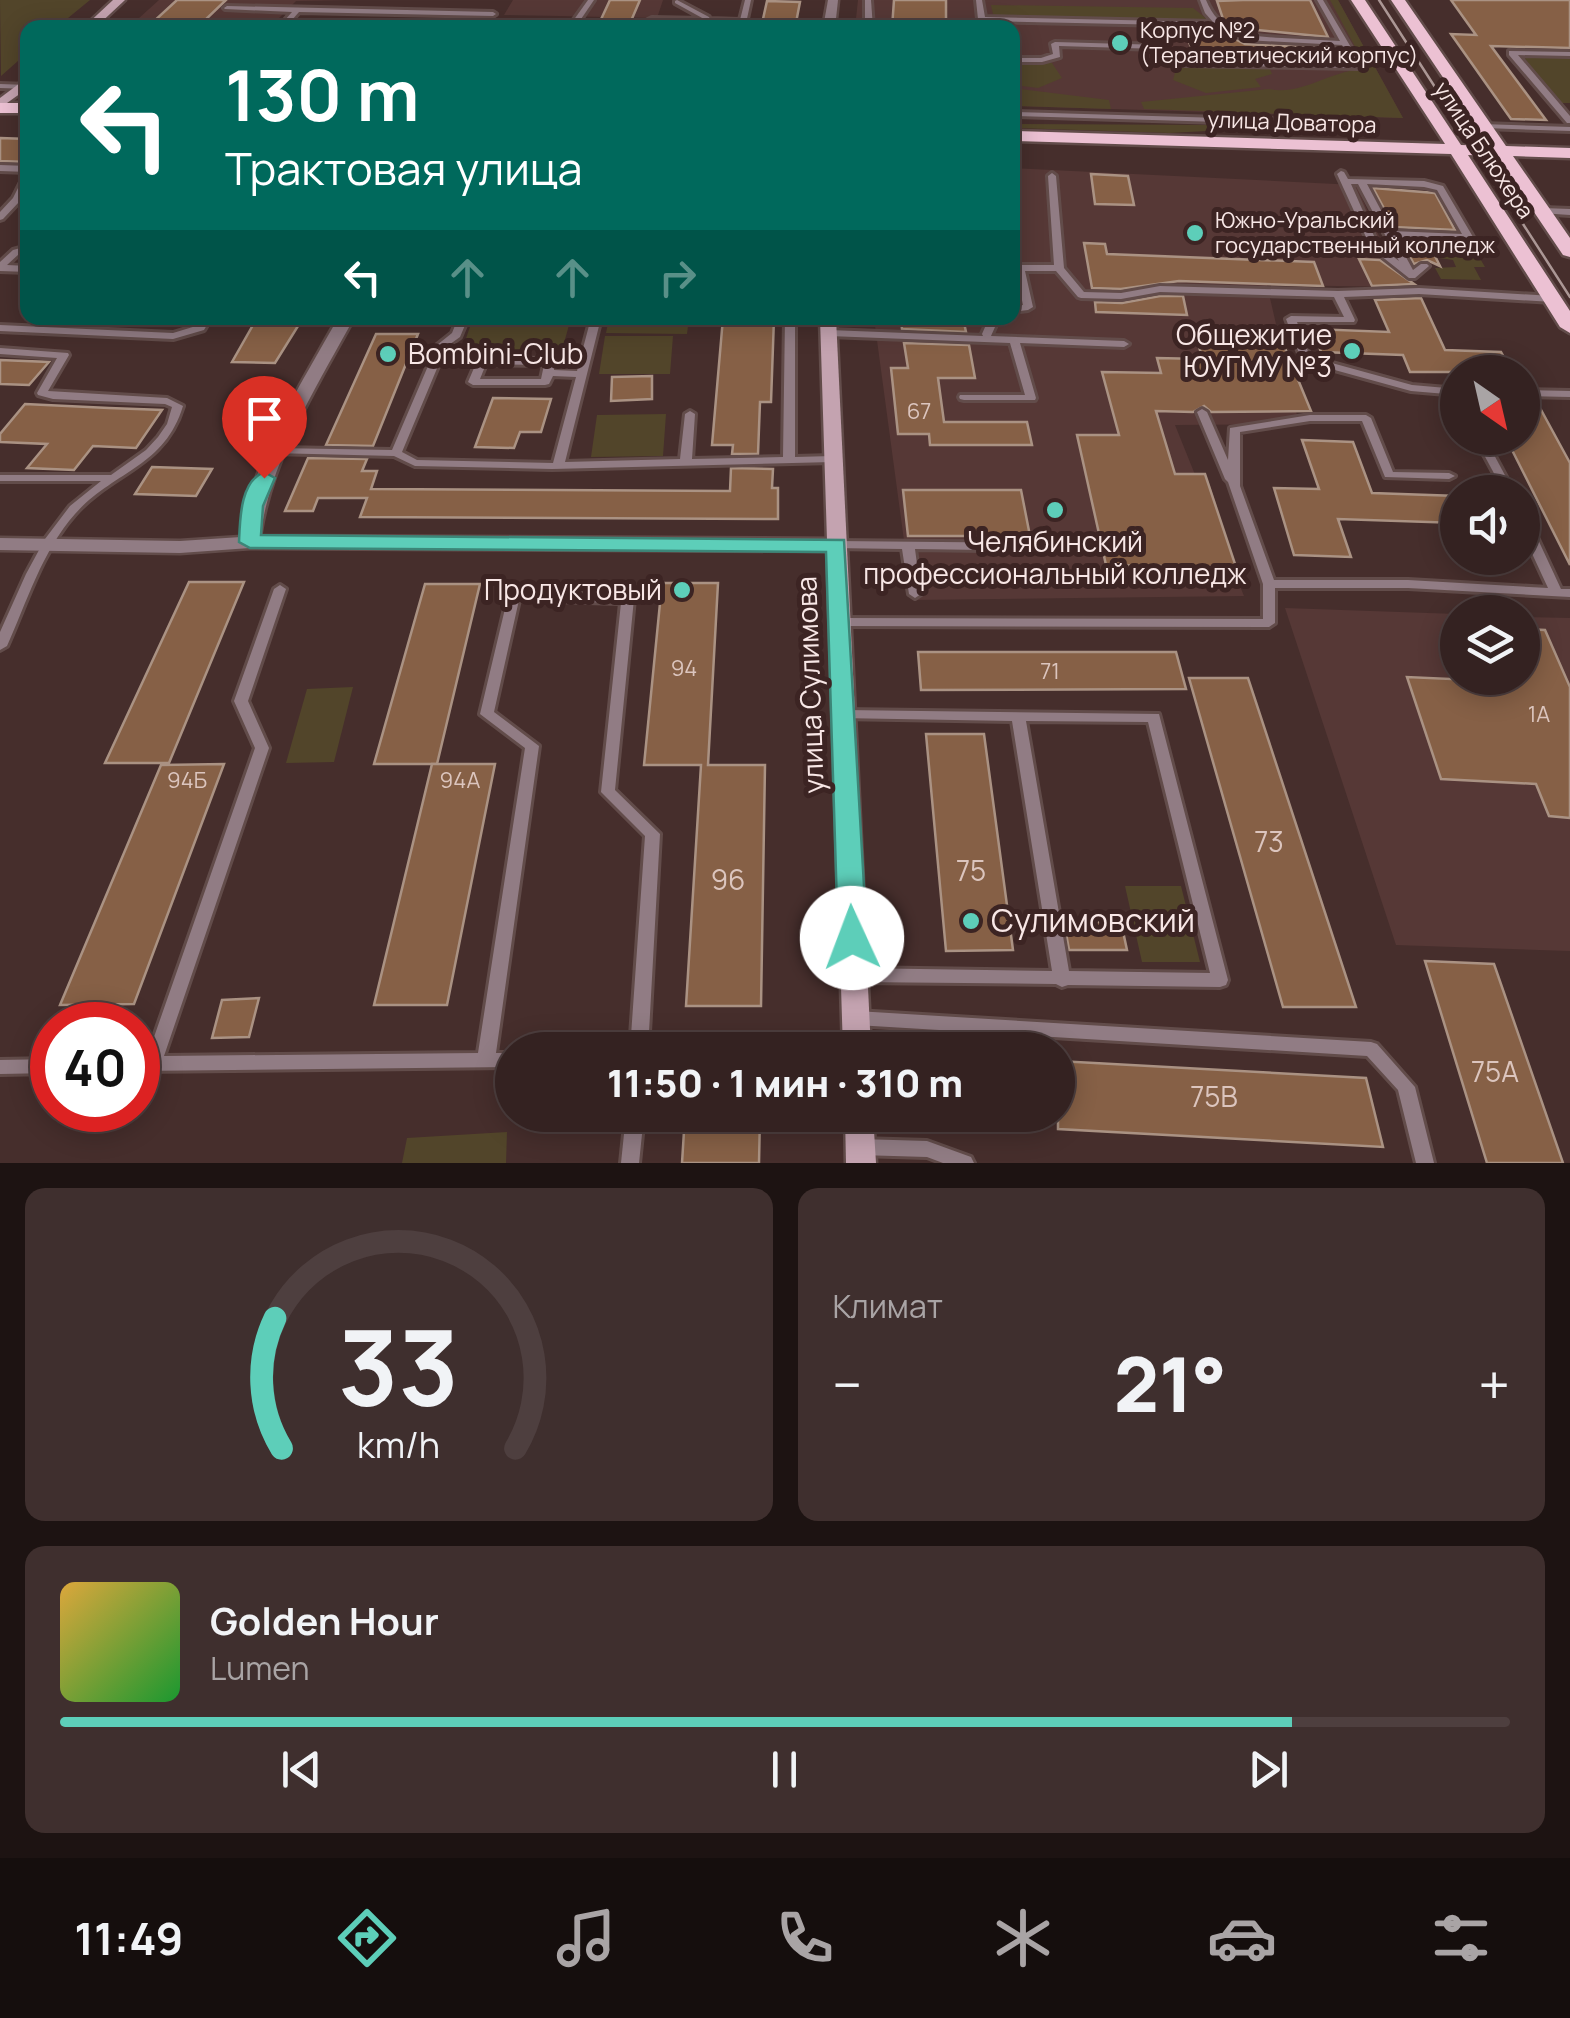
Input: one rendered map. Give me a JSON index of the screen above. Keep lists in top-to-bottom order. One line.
{"streets":{"main road":["улица Доватора","улица Блюхера"],"street":["улица Сулимова"]},"crossings":[["улица Доватора","улица Блюхера"]],"places":["Корпус №2 (Терапевтический корпус)","Южно-Уральский государственный колледж","Общежитие ЮУГМУ №3","Bombini-Club","Челябинский профессиональный колледж","Продуктовый","Сулимовский"],"house_numbers":["67","94","71","1А","94Б","94А","73","75","96","75А","75В"],"north":"bottom right","page":{"turn":["130 m","Трактовая улица"],"limit":"40","trip":"11:50 · 1 мин · 310 m","tile":"Климат","heat":["−","21°","+"],"song":["Golden Hour","Lumen"],"tabs":"11:49","gauge":["33","km/h"]}}
